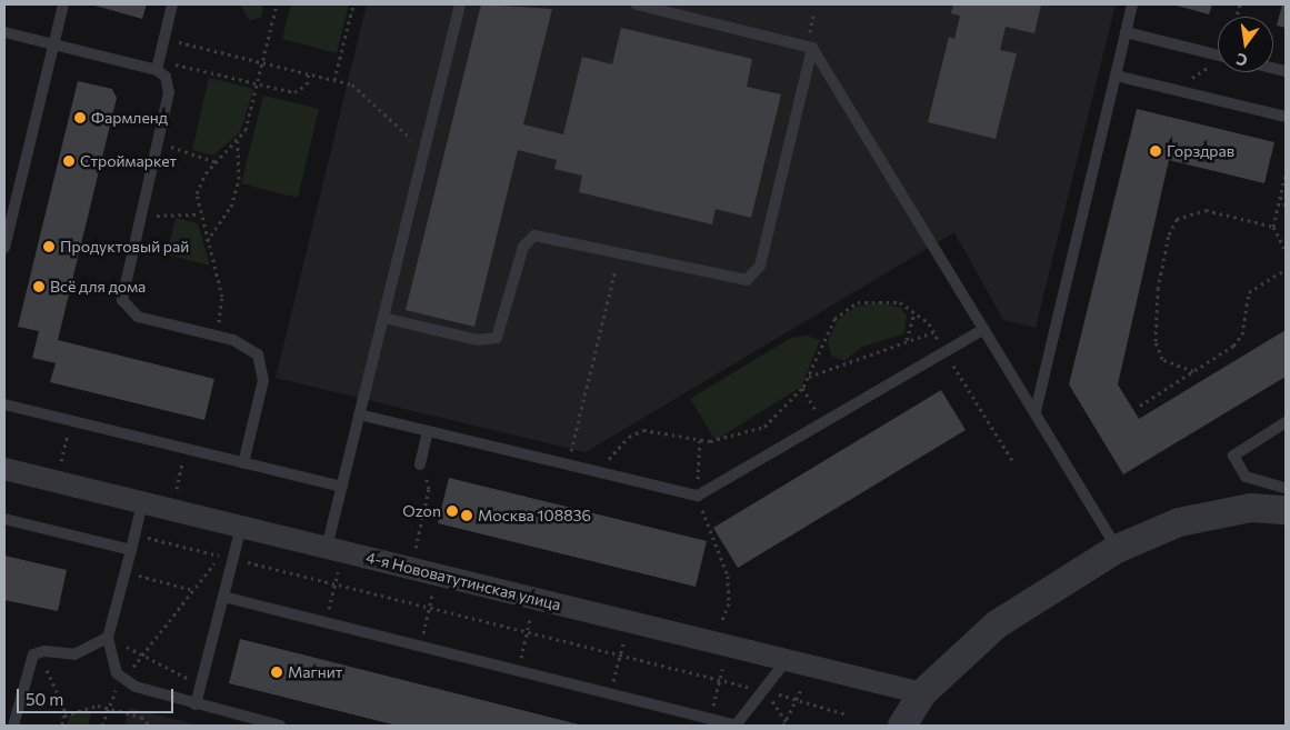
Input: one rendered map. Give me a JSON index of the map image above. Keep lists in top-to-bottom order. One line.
{"streets":{"street":["4-я Нововатутинская улица"]},"places":["Фармленд","Горздрав","Строймаркет","Продуктовый рай","Всё для дома","Ozon","Москва 108836","Магнит"],"scale_bar":"50 m","north":"bottom"}
